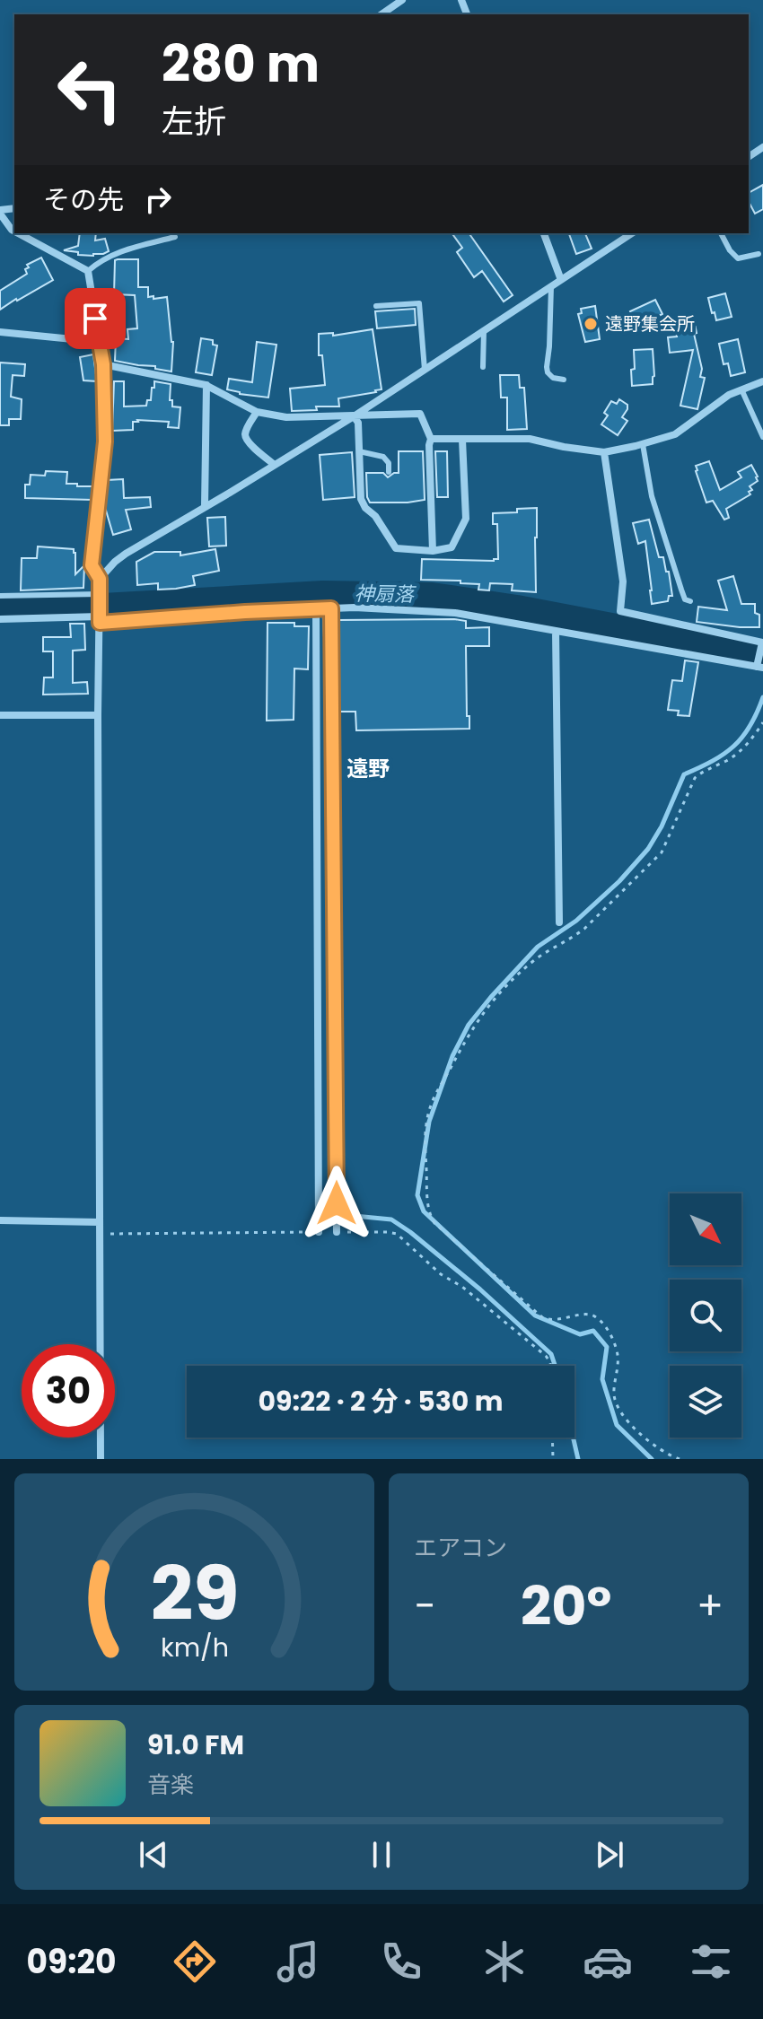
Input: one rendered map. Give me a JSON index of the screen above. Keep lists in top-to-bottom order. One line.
{"districts":["遠野"],"water":["神扇落"],"places":["遠野集会所"],"north":"bottom right","page":{"turn":["280 m","左折"],"then":"その先","limit":"30","trip":"09:22 · 2 分 · 530 m","tile":"エアコン","heat":["−","20°","+"],"song":["91.0 FM","音楽"],"tabs":"09:20","gauge":["29","km/h"]}}
